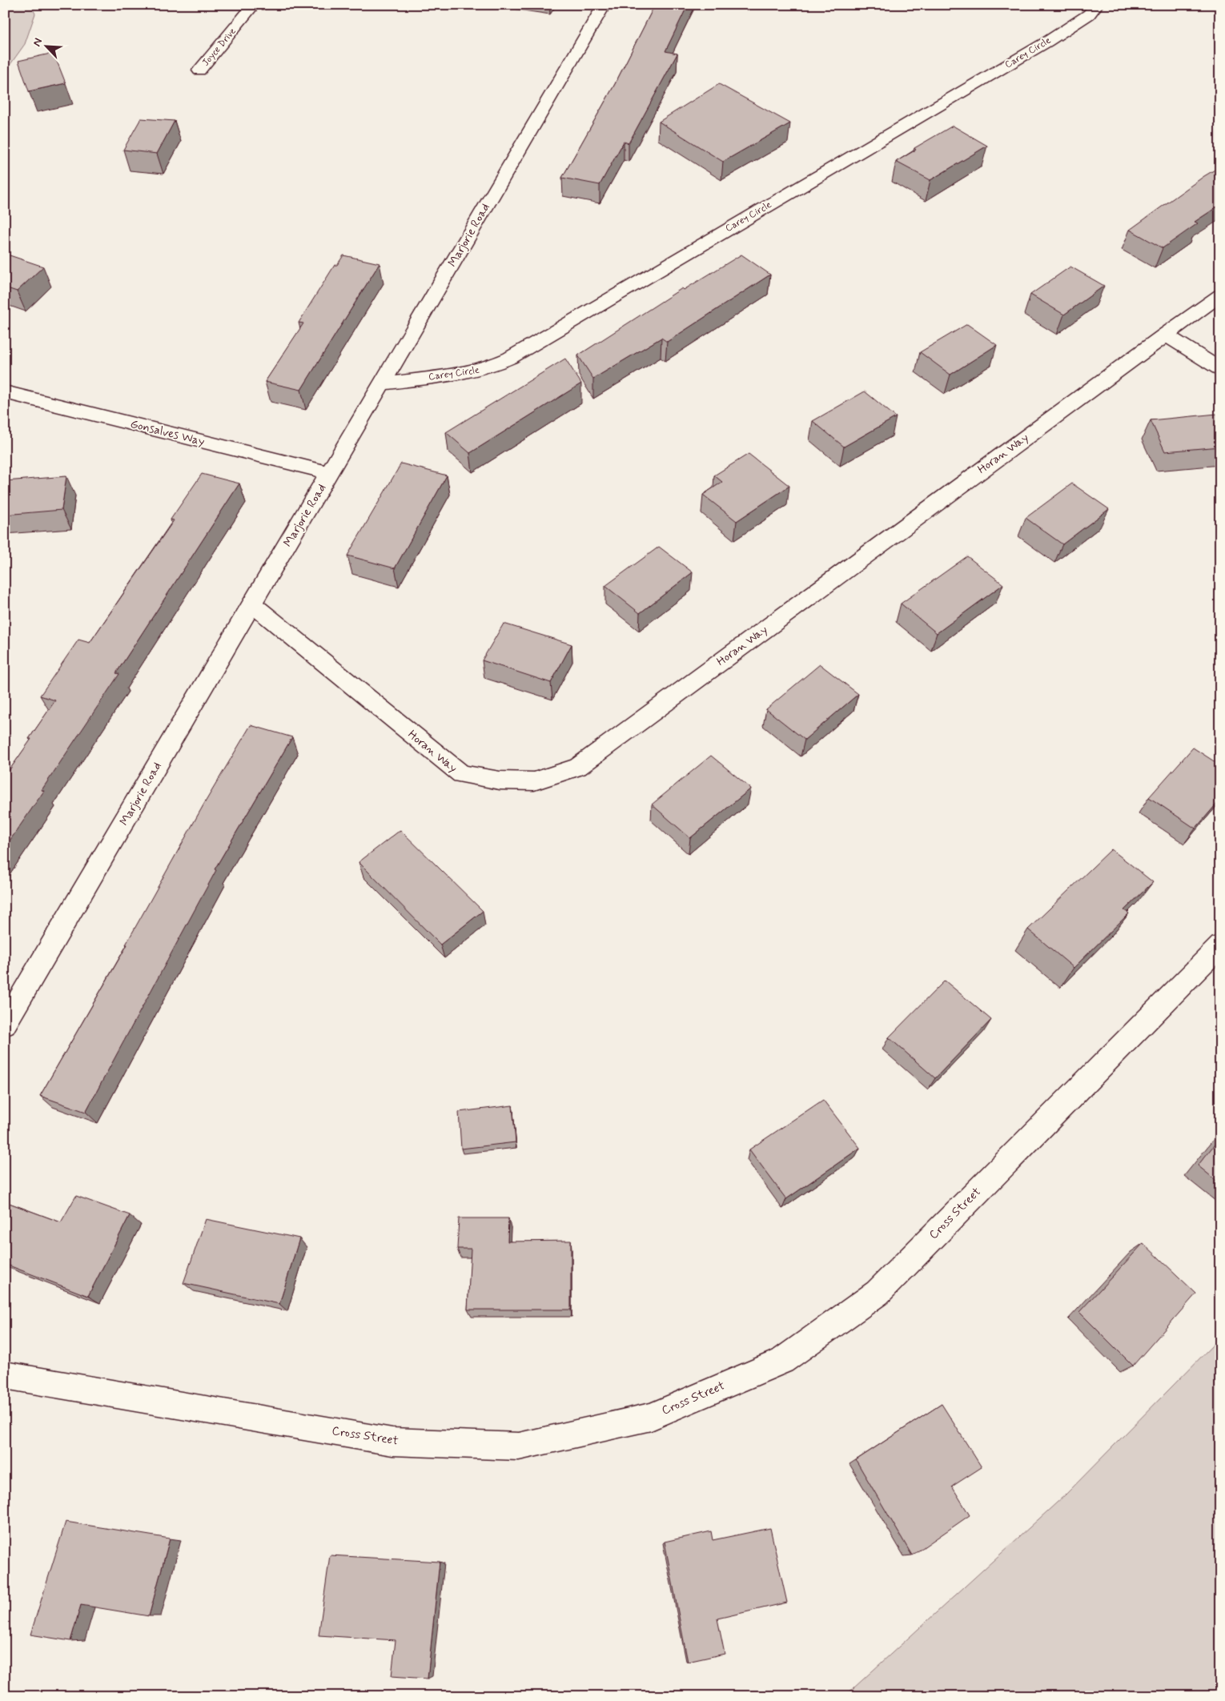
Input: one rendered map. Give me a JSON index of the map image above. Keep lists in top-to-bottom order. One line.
{"streets":{"street":["Joyce Drive","Carey Circle","Marjorie Road","Gonsalves Way","Horan Way","Cross Street"]},"crossings":[["Carey Circle","Marjorie Road"],["Marjorie Road","Gonsalves Way"],["Marjorie Road","Horan Way"]],"north":"top left"}
